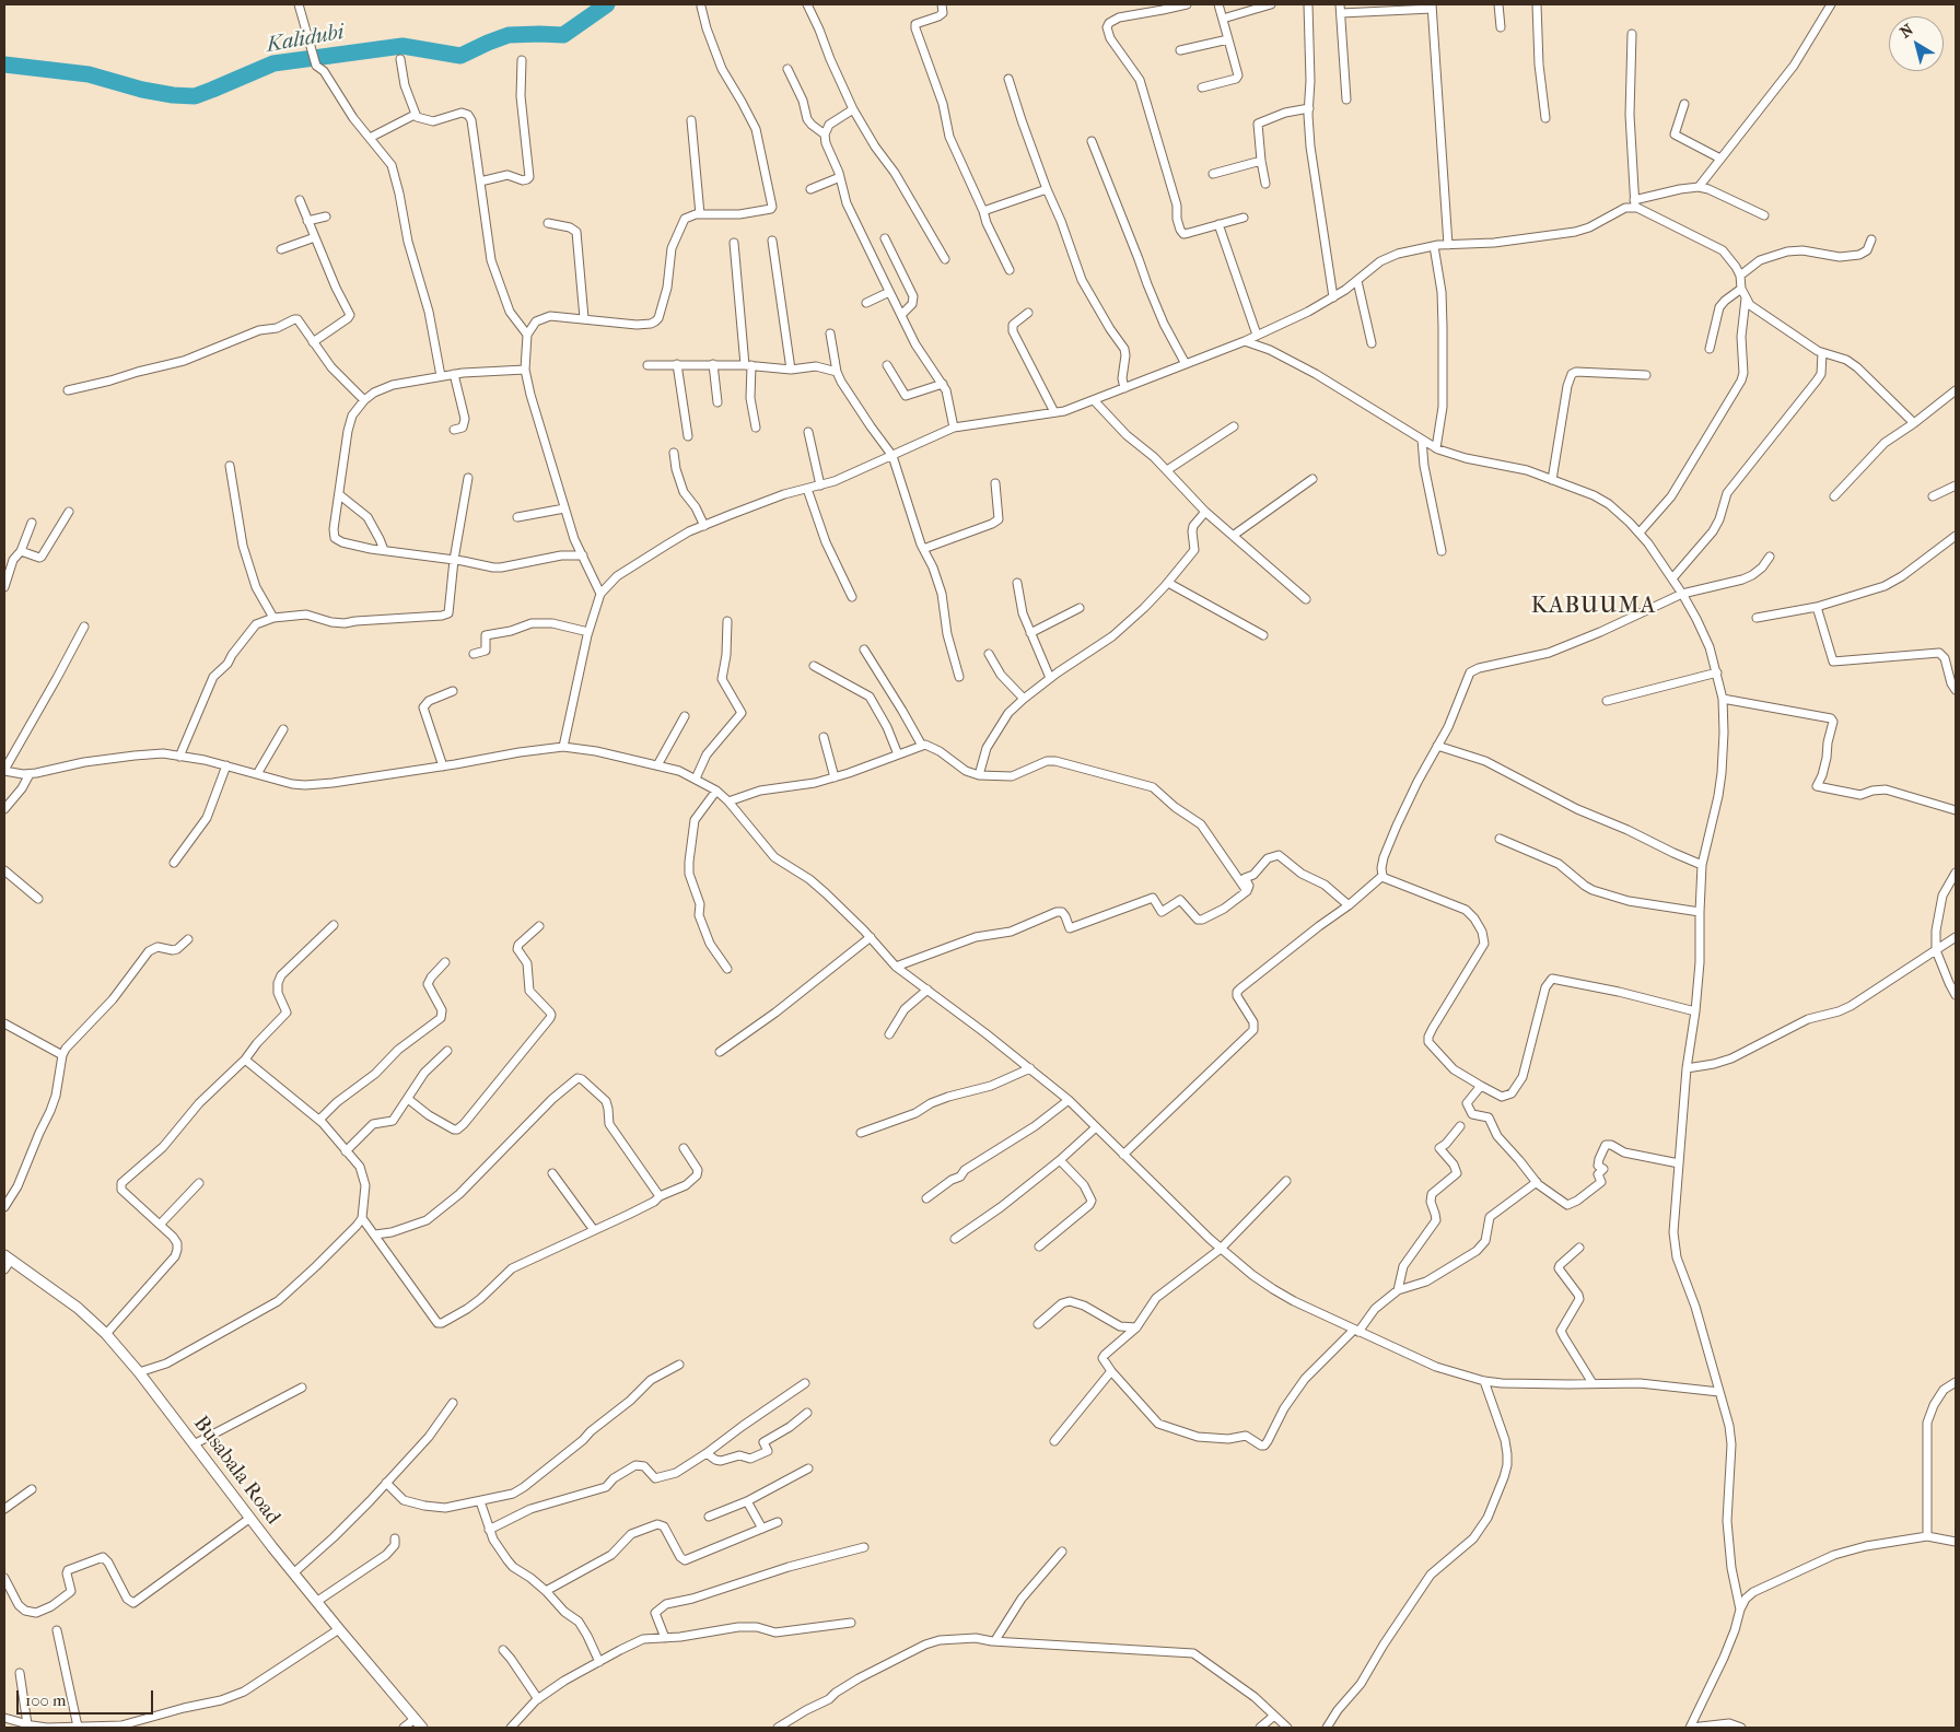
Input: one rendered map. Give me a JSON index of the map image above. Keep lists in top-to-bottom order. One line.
{"streets":{"street":["Busabala Road"]},"districts":["KABUUMA"],"water":["Kalidubi"],"scale_bar":"100 m","north":"top left"}
